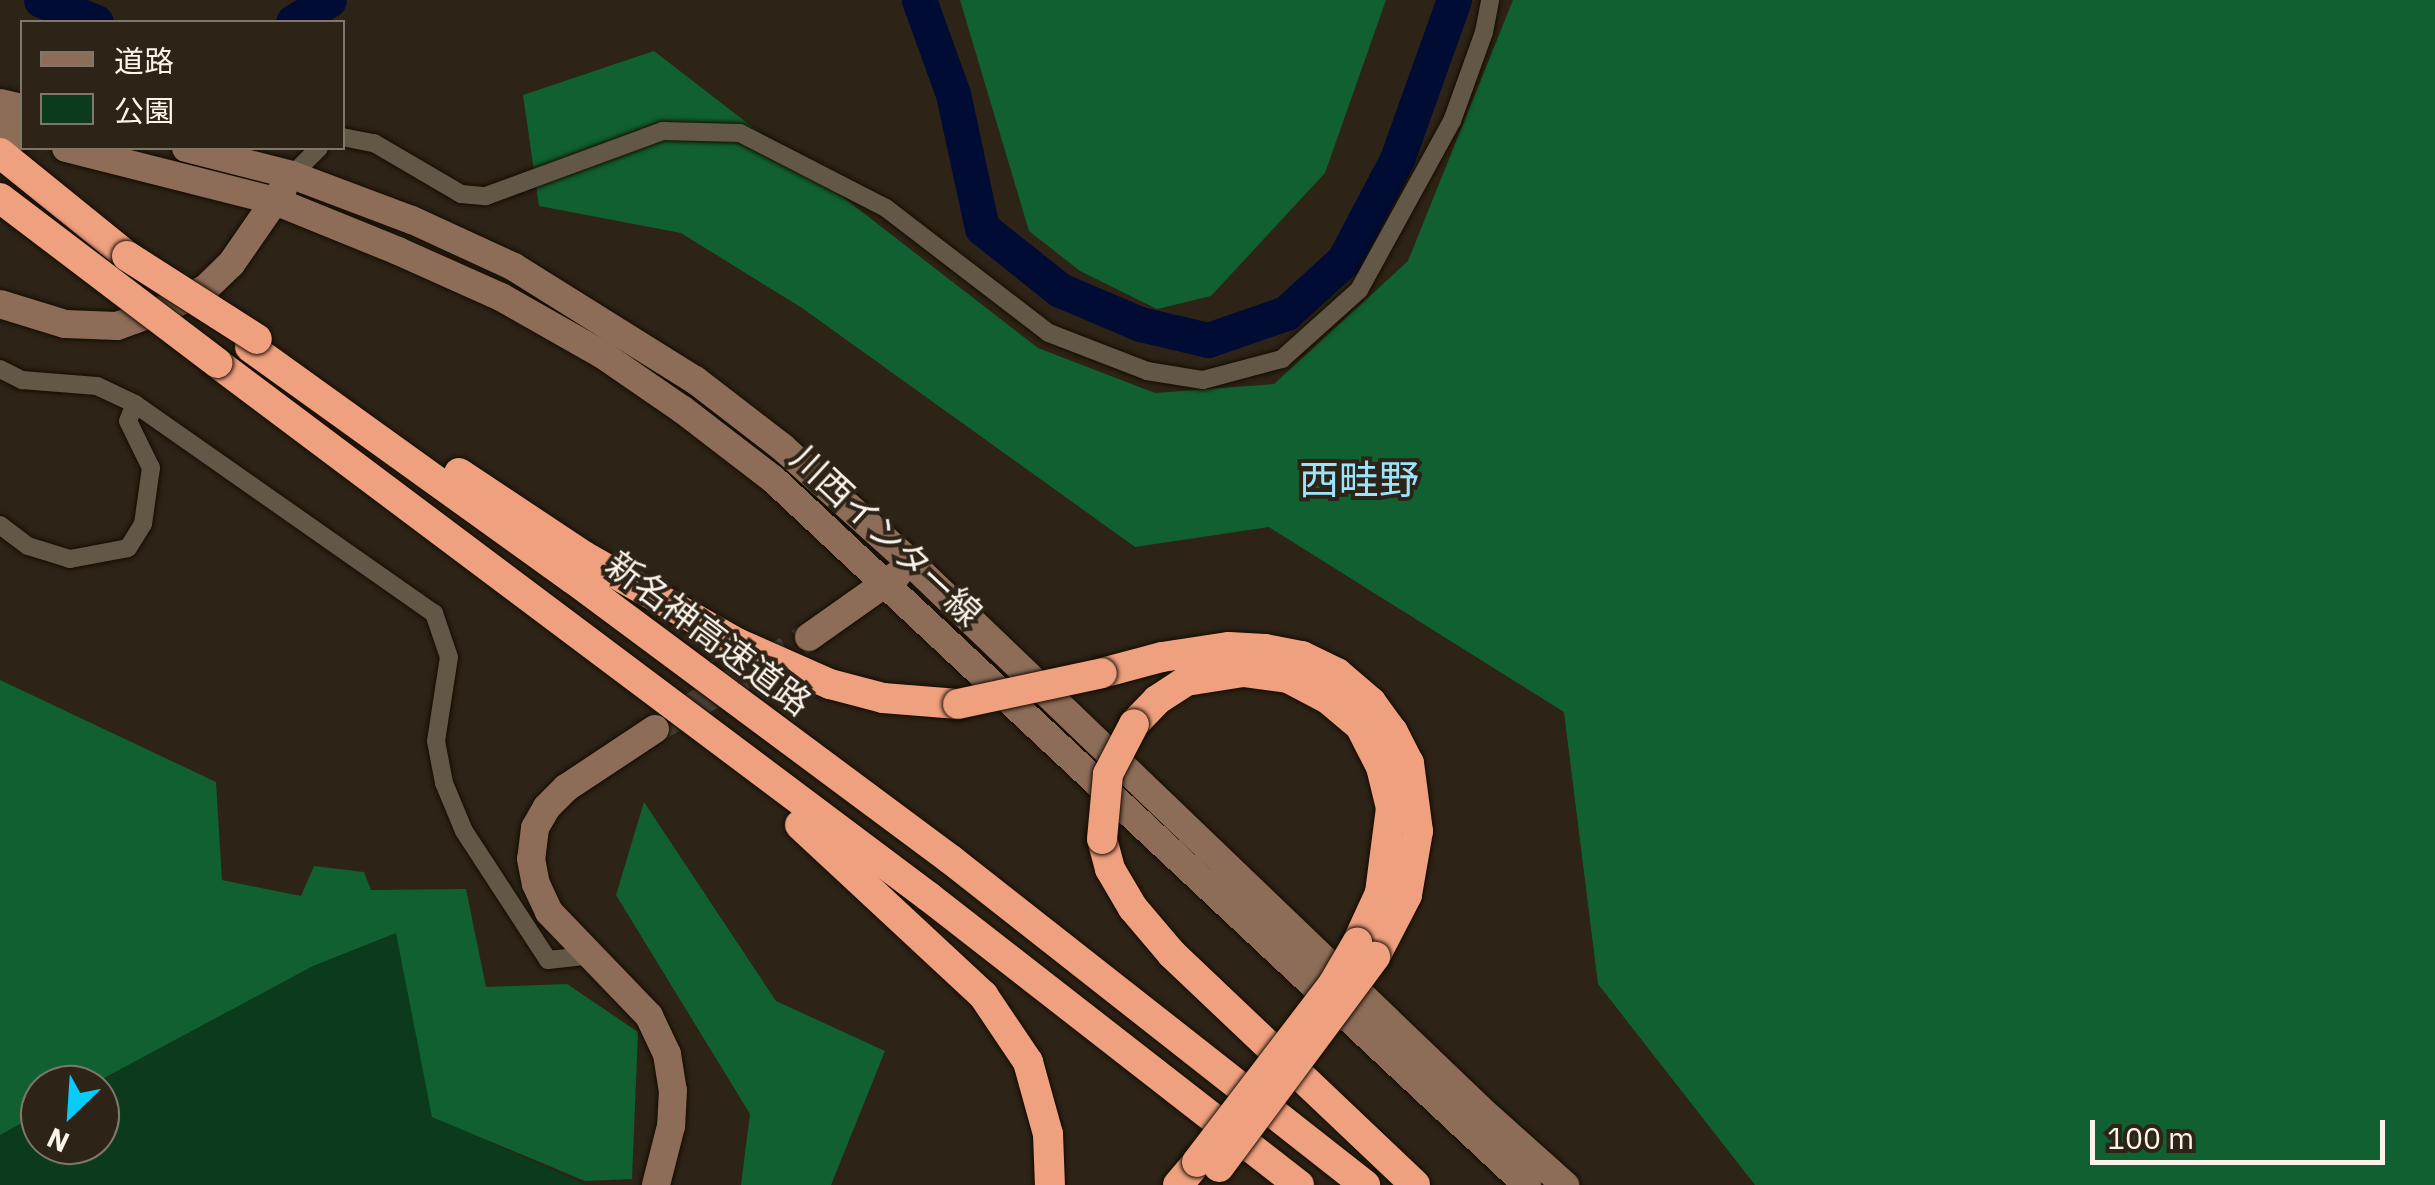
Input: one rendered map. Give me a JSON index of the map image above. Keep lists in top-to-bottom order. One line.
{"streets":{"highway":["新名神高速道路"],"main road":["川西インター線"]},"districts":["西畦野"],"legend":["道路","公園"],"scale_bar":"100 m","north":"bottom left"}
